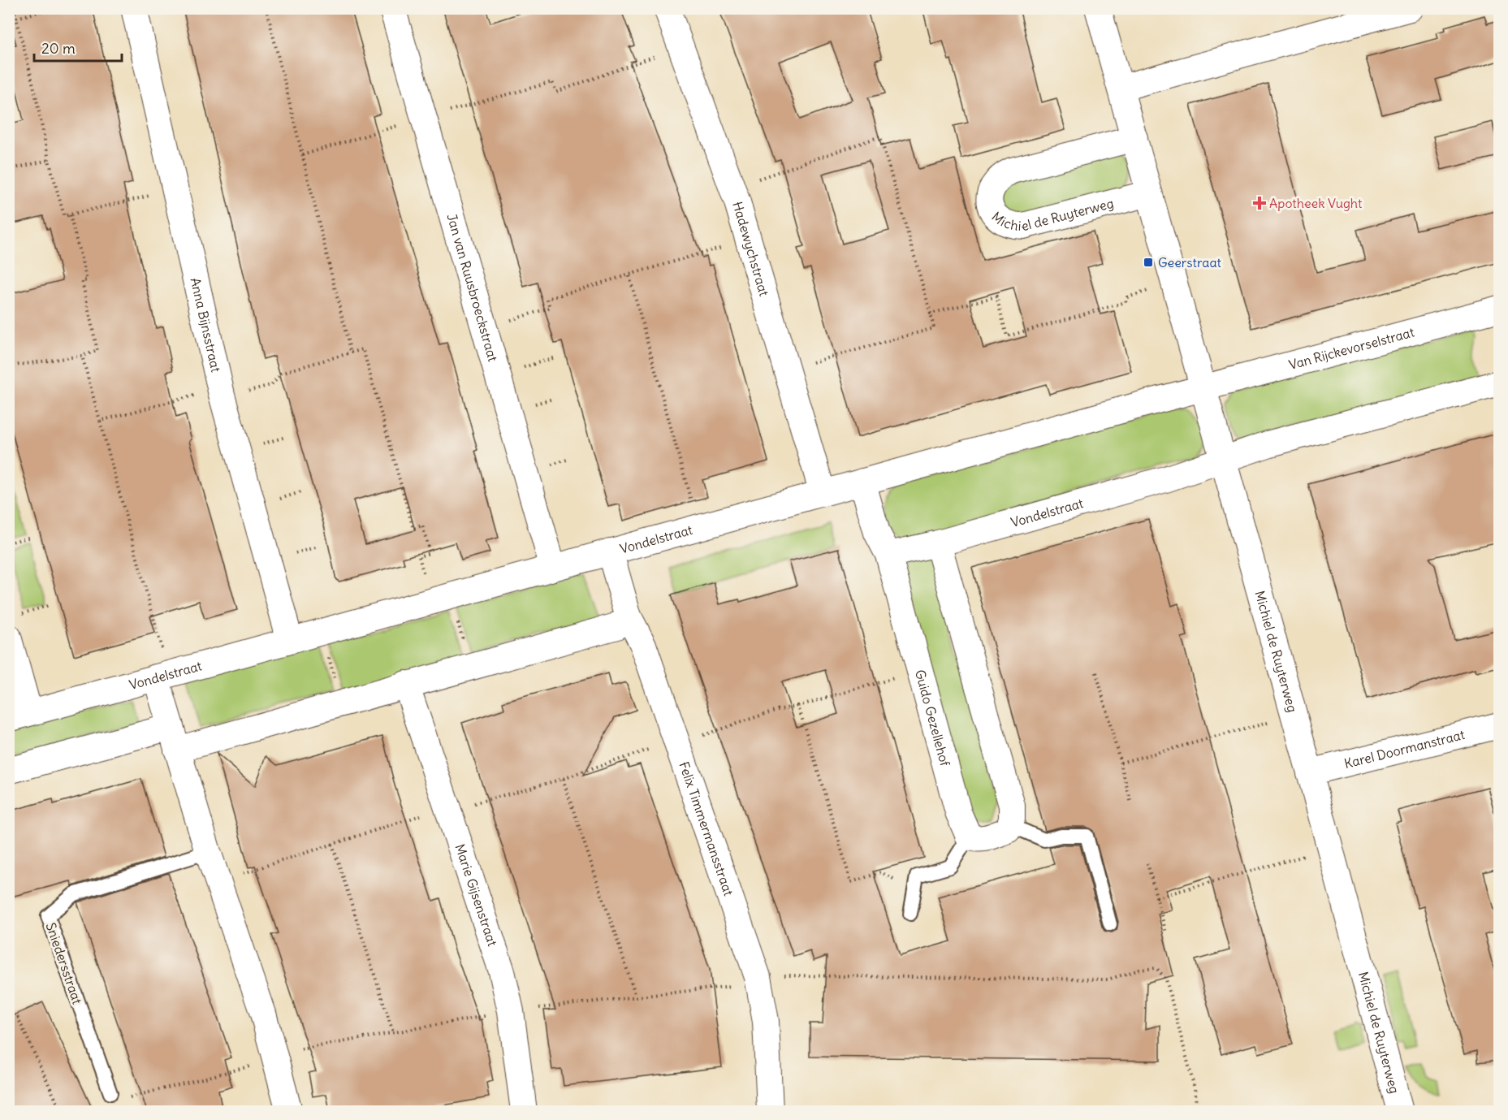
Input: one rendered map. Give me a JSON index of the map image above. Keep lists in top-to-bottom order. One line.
{"streets":{"street":["Michiel de Ruyterweg","Hadewychstraat","Jan van Ruusbroeckstraat","Anna Bijnsstraat","Van Rijckevorselstraat","Vondelstraat","Guido Gezellehof","Karel Doormanstraat","Felix Timmermansstraat","Marie Gijsenstraat"],"lane":["Sniedersstraat"]},"crossings":[["Michiel de Ruyterweg","Van Rijckevorselstraat"],["Michiel de Ruyterweg","Vondelstraat"],["Michiel de Ruyterweg","Karel Doormanstraat"],["Hadewychstraat","Vondelstraat"],["Jan van Ruusbroeckstraat","Vondelstraat"],["Anna Bijnsstraat","Vondelstraat"],["Van Rijckevorselstraat","Vondelstraat"],["Vondelstraat","Guido Gezellehof"],["Vondelstraat","Felix Timmermansstraat"]],"places":{"health":["Apotheek Vught"],"transit":["Geerstraat"]},"scale_bar":"20 m"}
